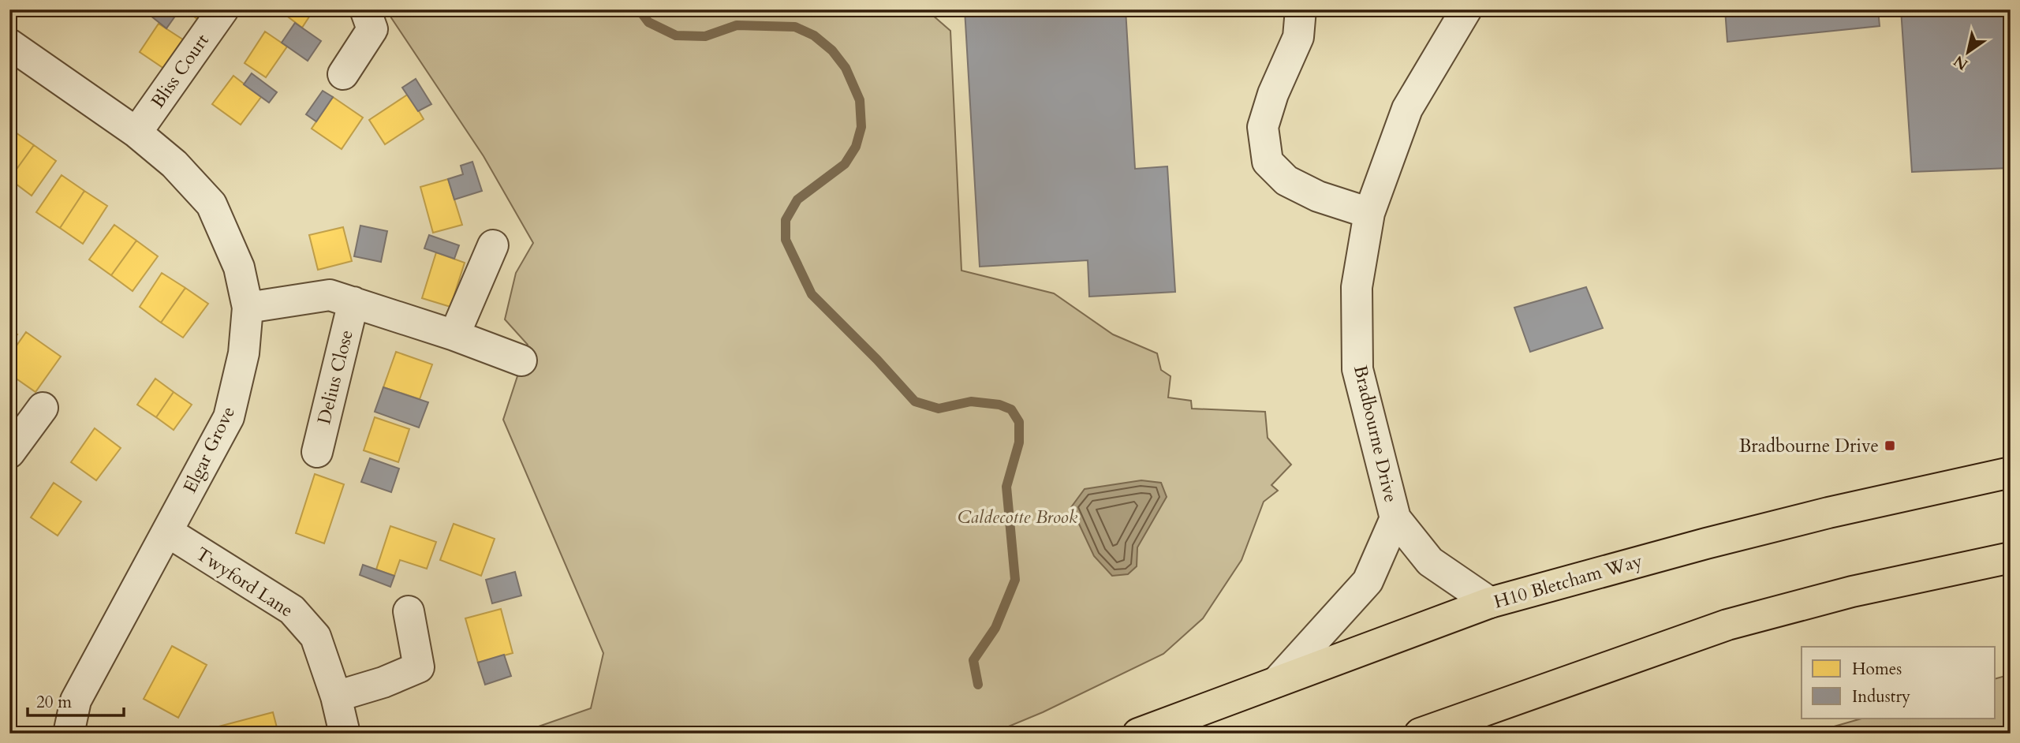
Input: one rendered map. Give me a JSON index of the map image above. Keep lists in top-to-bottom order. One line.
{"streets":{"highway":["H10 Bletcham Way"],"street":["Bliss Court","Delius Close","Bradbourne Drive","Elgar Grove","Twyford Lane"]},"crossings":[["Bliss Court","Elgar Grove"],["Bradbourne Drive","H10 Bletcham Way"],["Elgar Grove","Twyford Lane"]],"parks":["Caldecotte Brook"],"places":{"transit":["Bradbourne Drive"]},"legend":["Homes","Industry"],"scale_bar":"20 m","north":"bottom left"}
